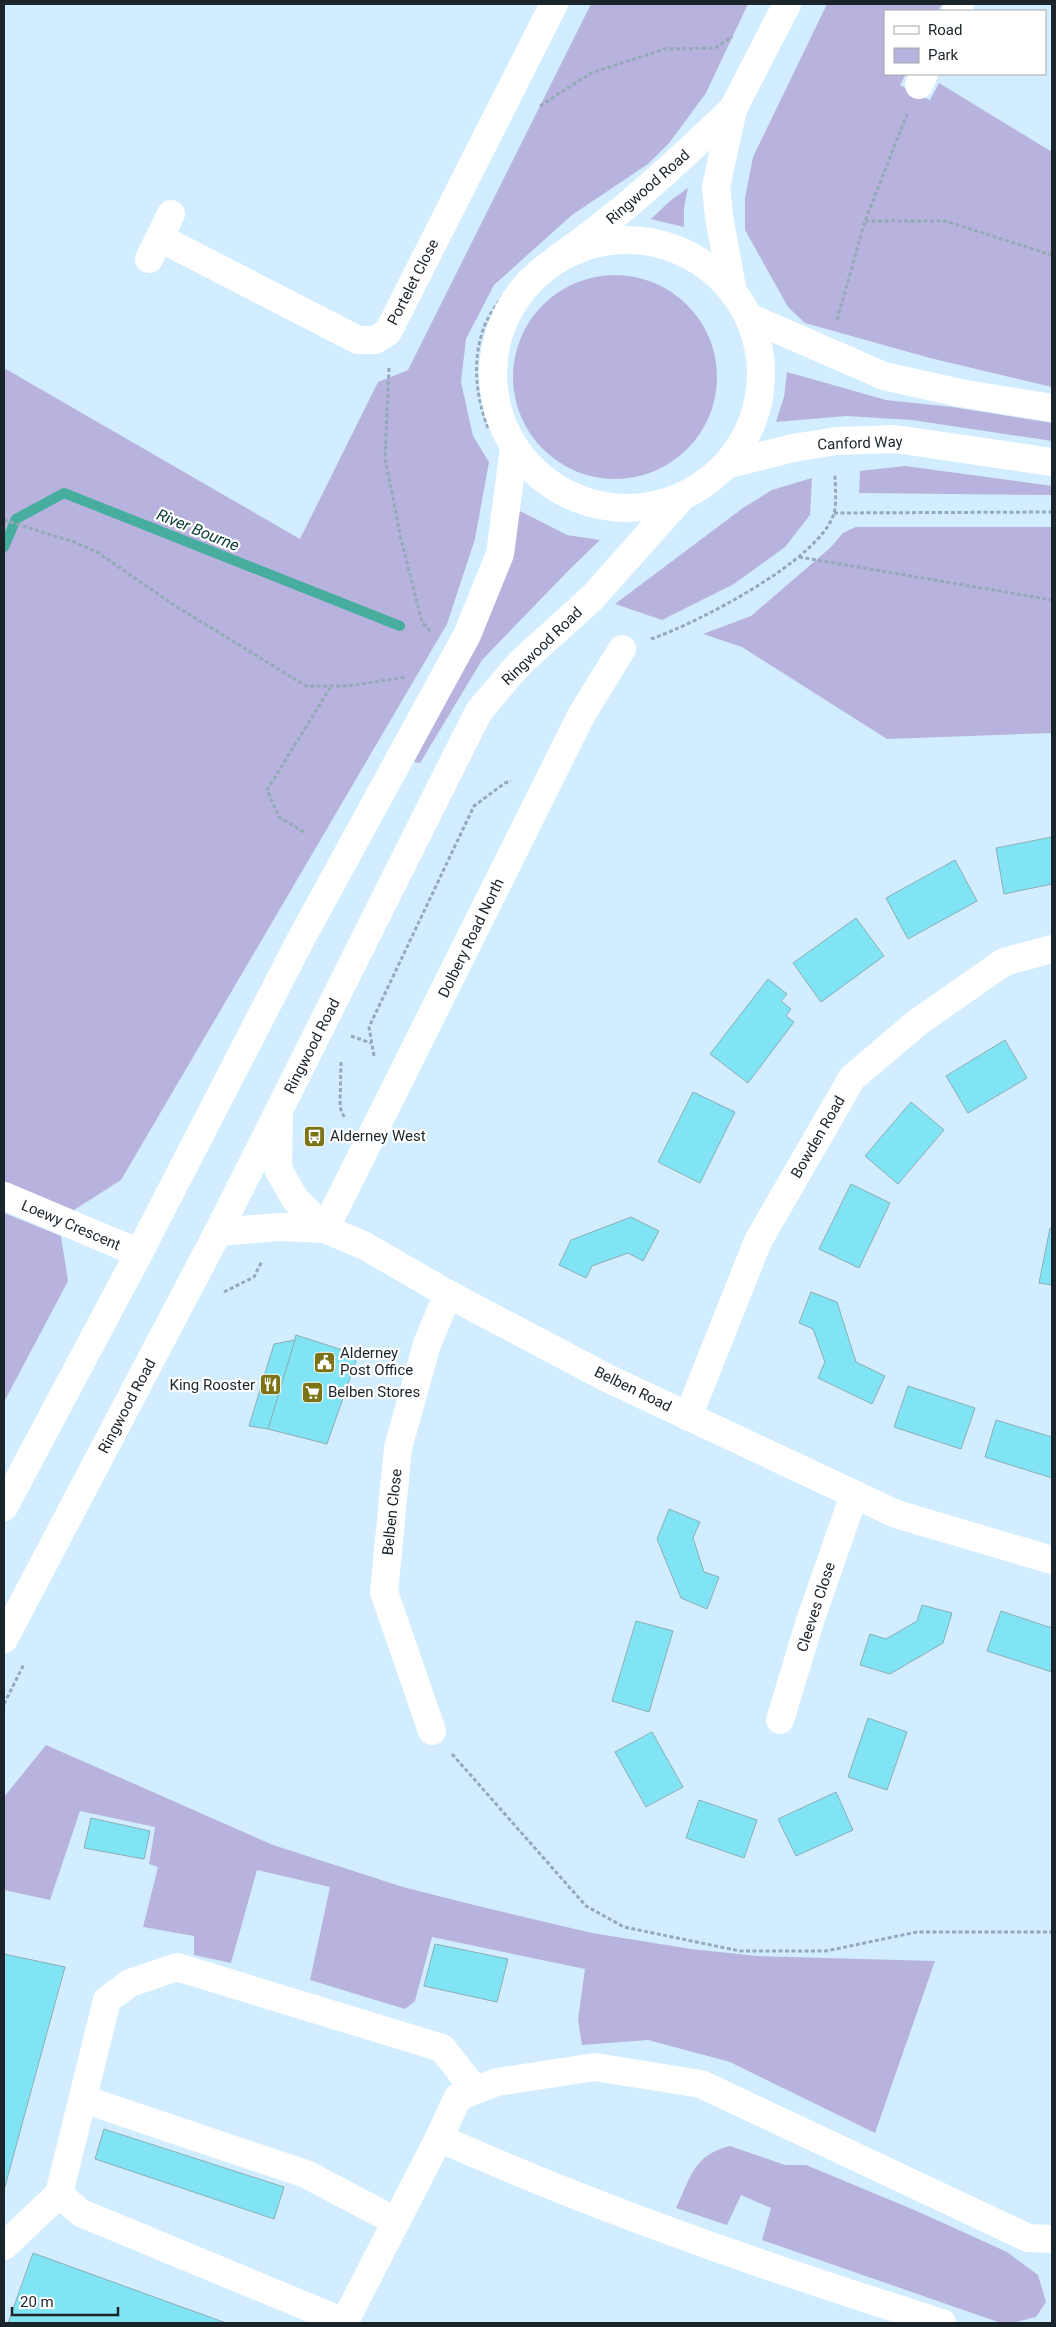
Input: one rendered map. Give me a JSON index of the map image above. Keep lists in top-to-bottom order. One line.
{"streets":{"main road":["Ringwood Road","Portelet Close","Canford Way","Dolbery Road North","Bowden Road","Loewy Crescent","Belben Road","Belben Close","Cleeves Close"]},"crossings":[["Ringwood Road","Belben Road"],["Dolbery Road North","Belben Road"],["Bowden Road","Belben Road"],["Belben Road","Belben Close"],["Belben Road","Cleeves Close"]],"water":["River Bourne"],"places":{"bus stop":["Alderney West"],"public building":["Alderney Post Office"],"restaurant":["King Rooster"],"supermarket":["Belben Stores"]},"legend":["Road","Park"],"scale_bar":"20 m"}
